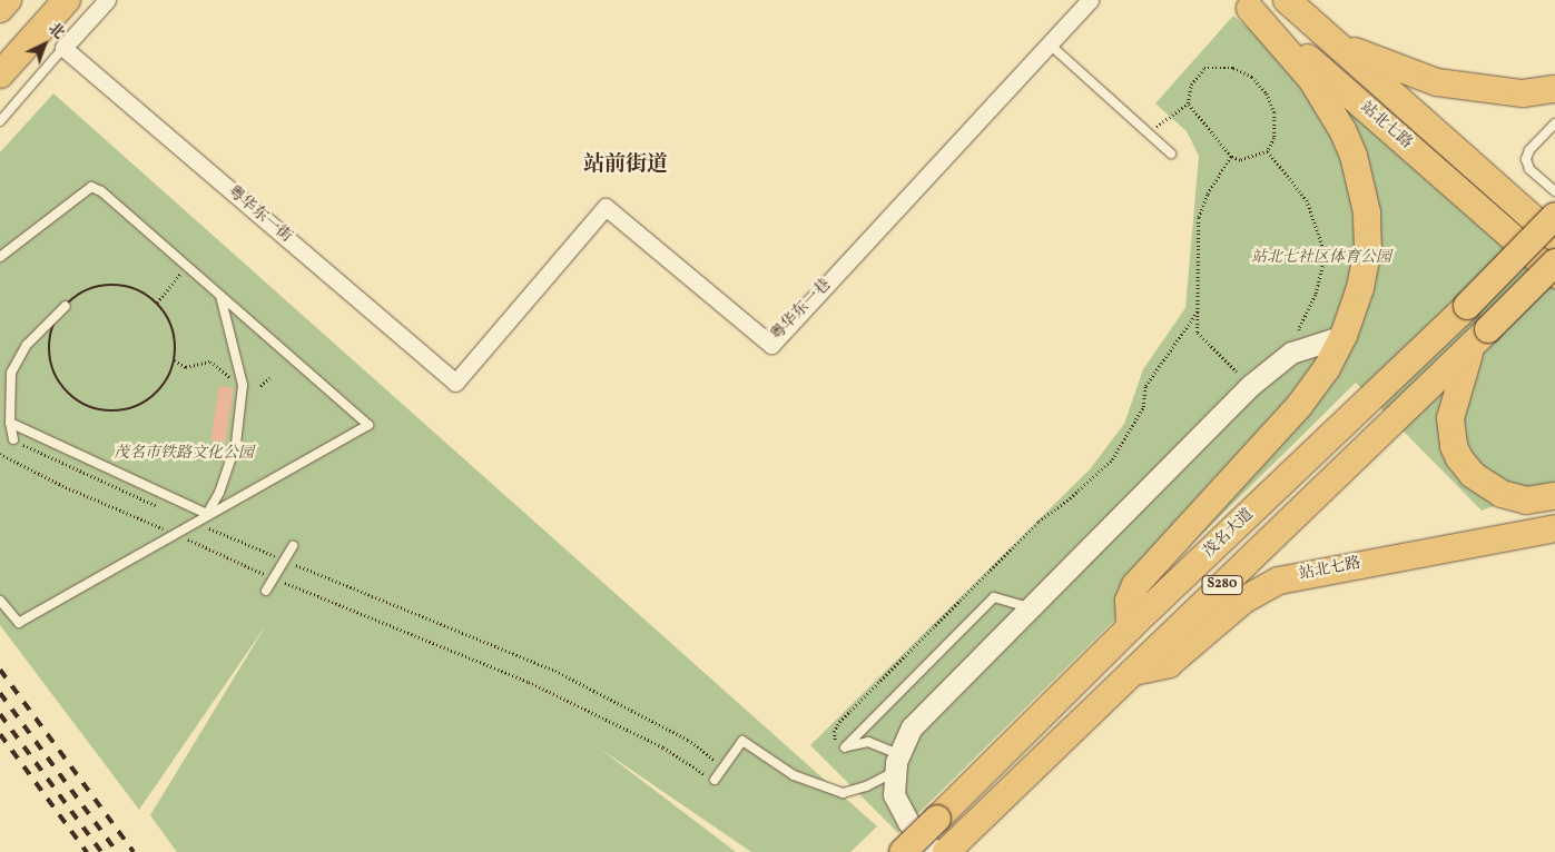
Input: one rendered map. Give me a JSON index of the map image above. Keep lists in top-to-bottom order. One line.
{"streets":{"main road":["站北七路","茂名大道","S280"],"street":["粤华东一街","粤华东一巷"]},"crossings":[["站北七路","S280"],["粤华东一街","粤华东一巷"]],"districts":["站前街道"],"parks":["站北七社区体育公园","茂名市铁路文化公园"],"north":"top right"}
